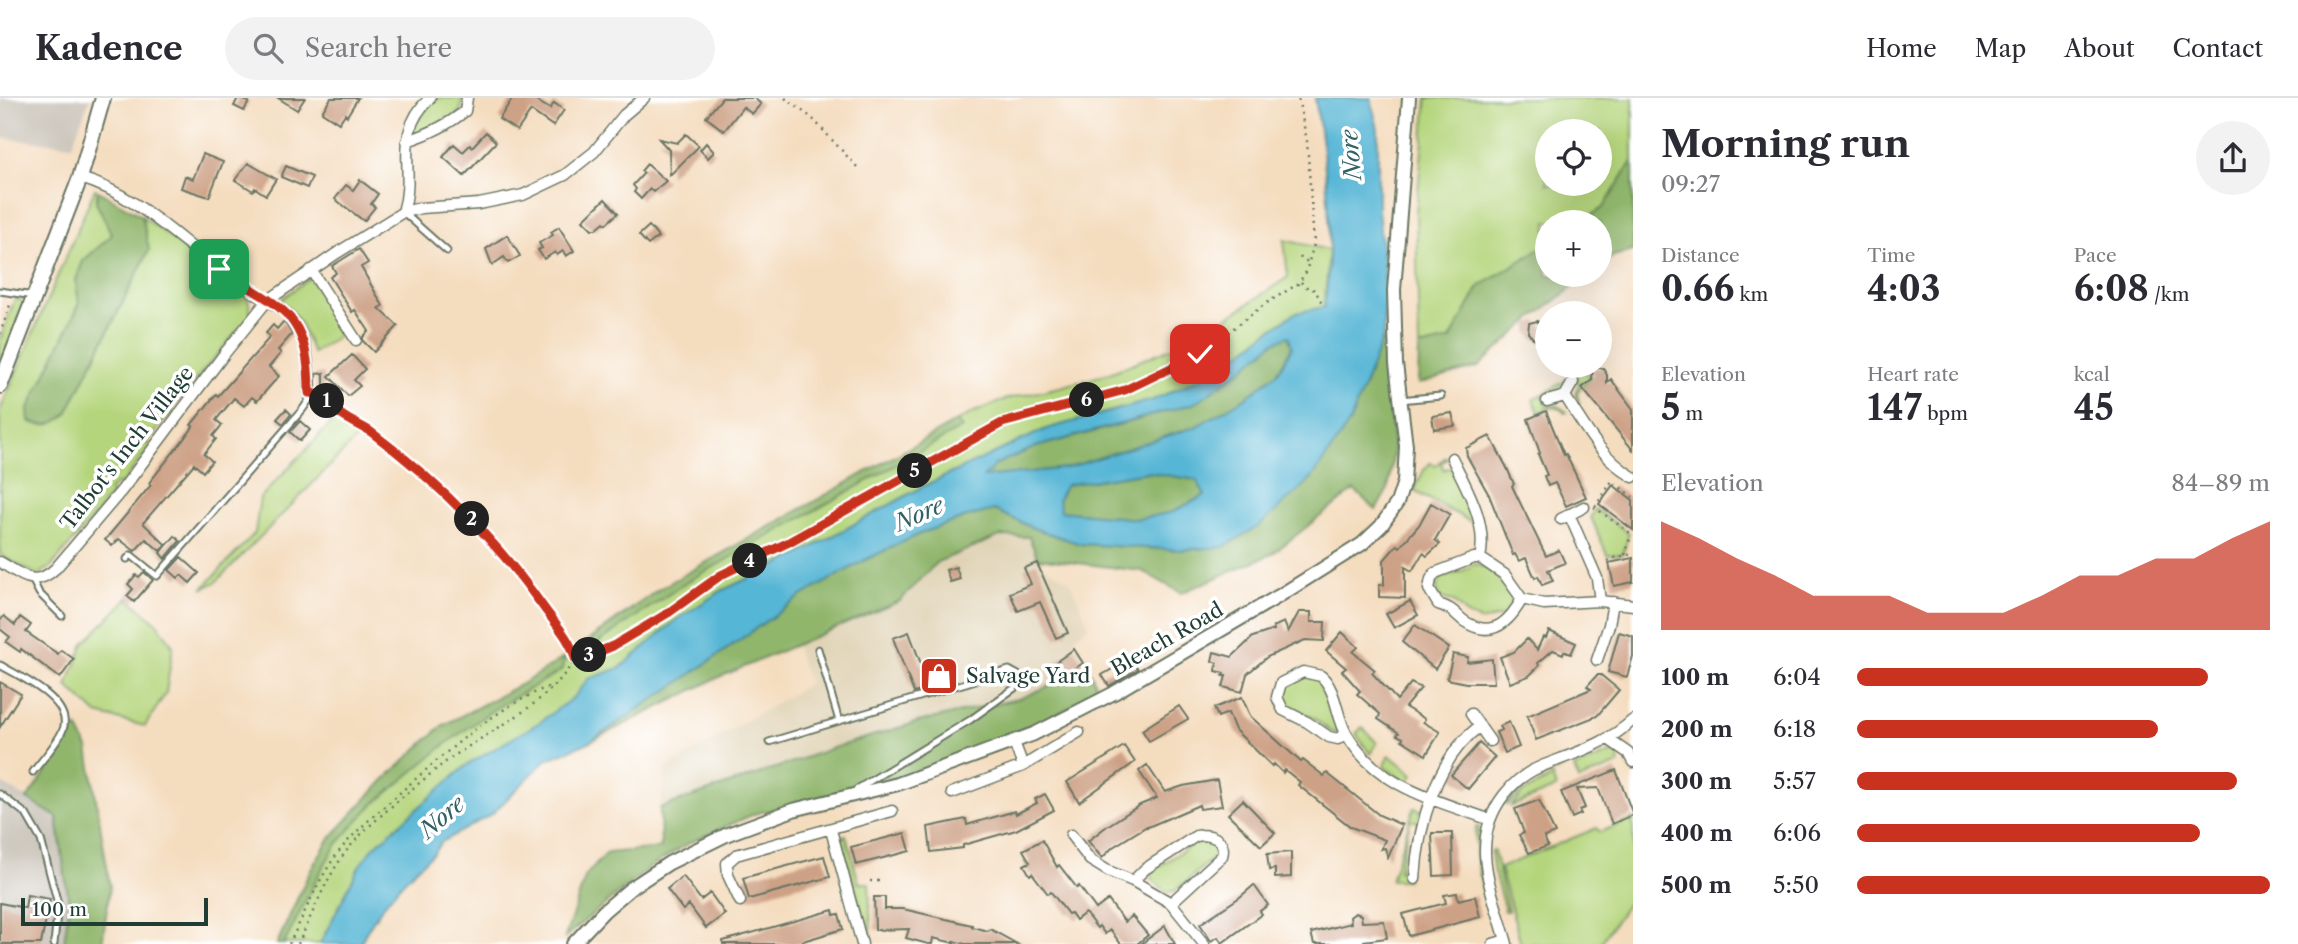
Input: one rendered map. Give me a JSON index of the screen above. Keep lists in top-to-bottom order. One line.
{"streets":{"street":["Talbot's Inch Village","Bleach Road"]},"water":["Nore"],"places":{"shop":["Salvage Yard"]},"scale_bar":"100 m","page":{"header":"Kadence","search":"Search here","nav":["Home","Map","About","Contact"],"heading":["Morning run","09:27"],"map_buttons":["+","−"],"stats":[["Distance","0.66 km"],["Time","4:03"],["Pace","6:08 /km"],["Elevation","5 m"],["Heart rate","147 bpm"],["kcal","45"]],"pins":["6","1","5","2","4","3"],"chart":["Elevation","84–89 m"],"list":[{"name":"100 m","note":"6:04"},{"name":"200 m","note":"6:18"},{"name":"300 m","note":"5:57"},{"name":"400 m","note":"6:06"},{"name":"500 m","note":"5:50"}],"scale":"100 m"}}
